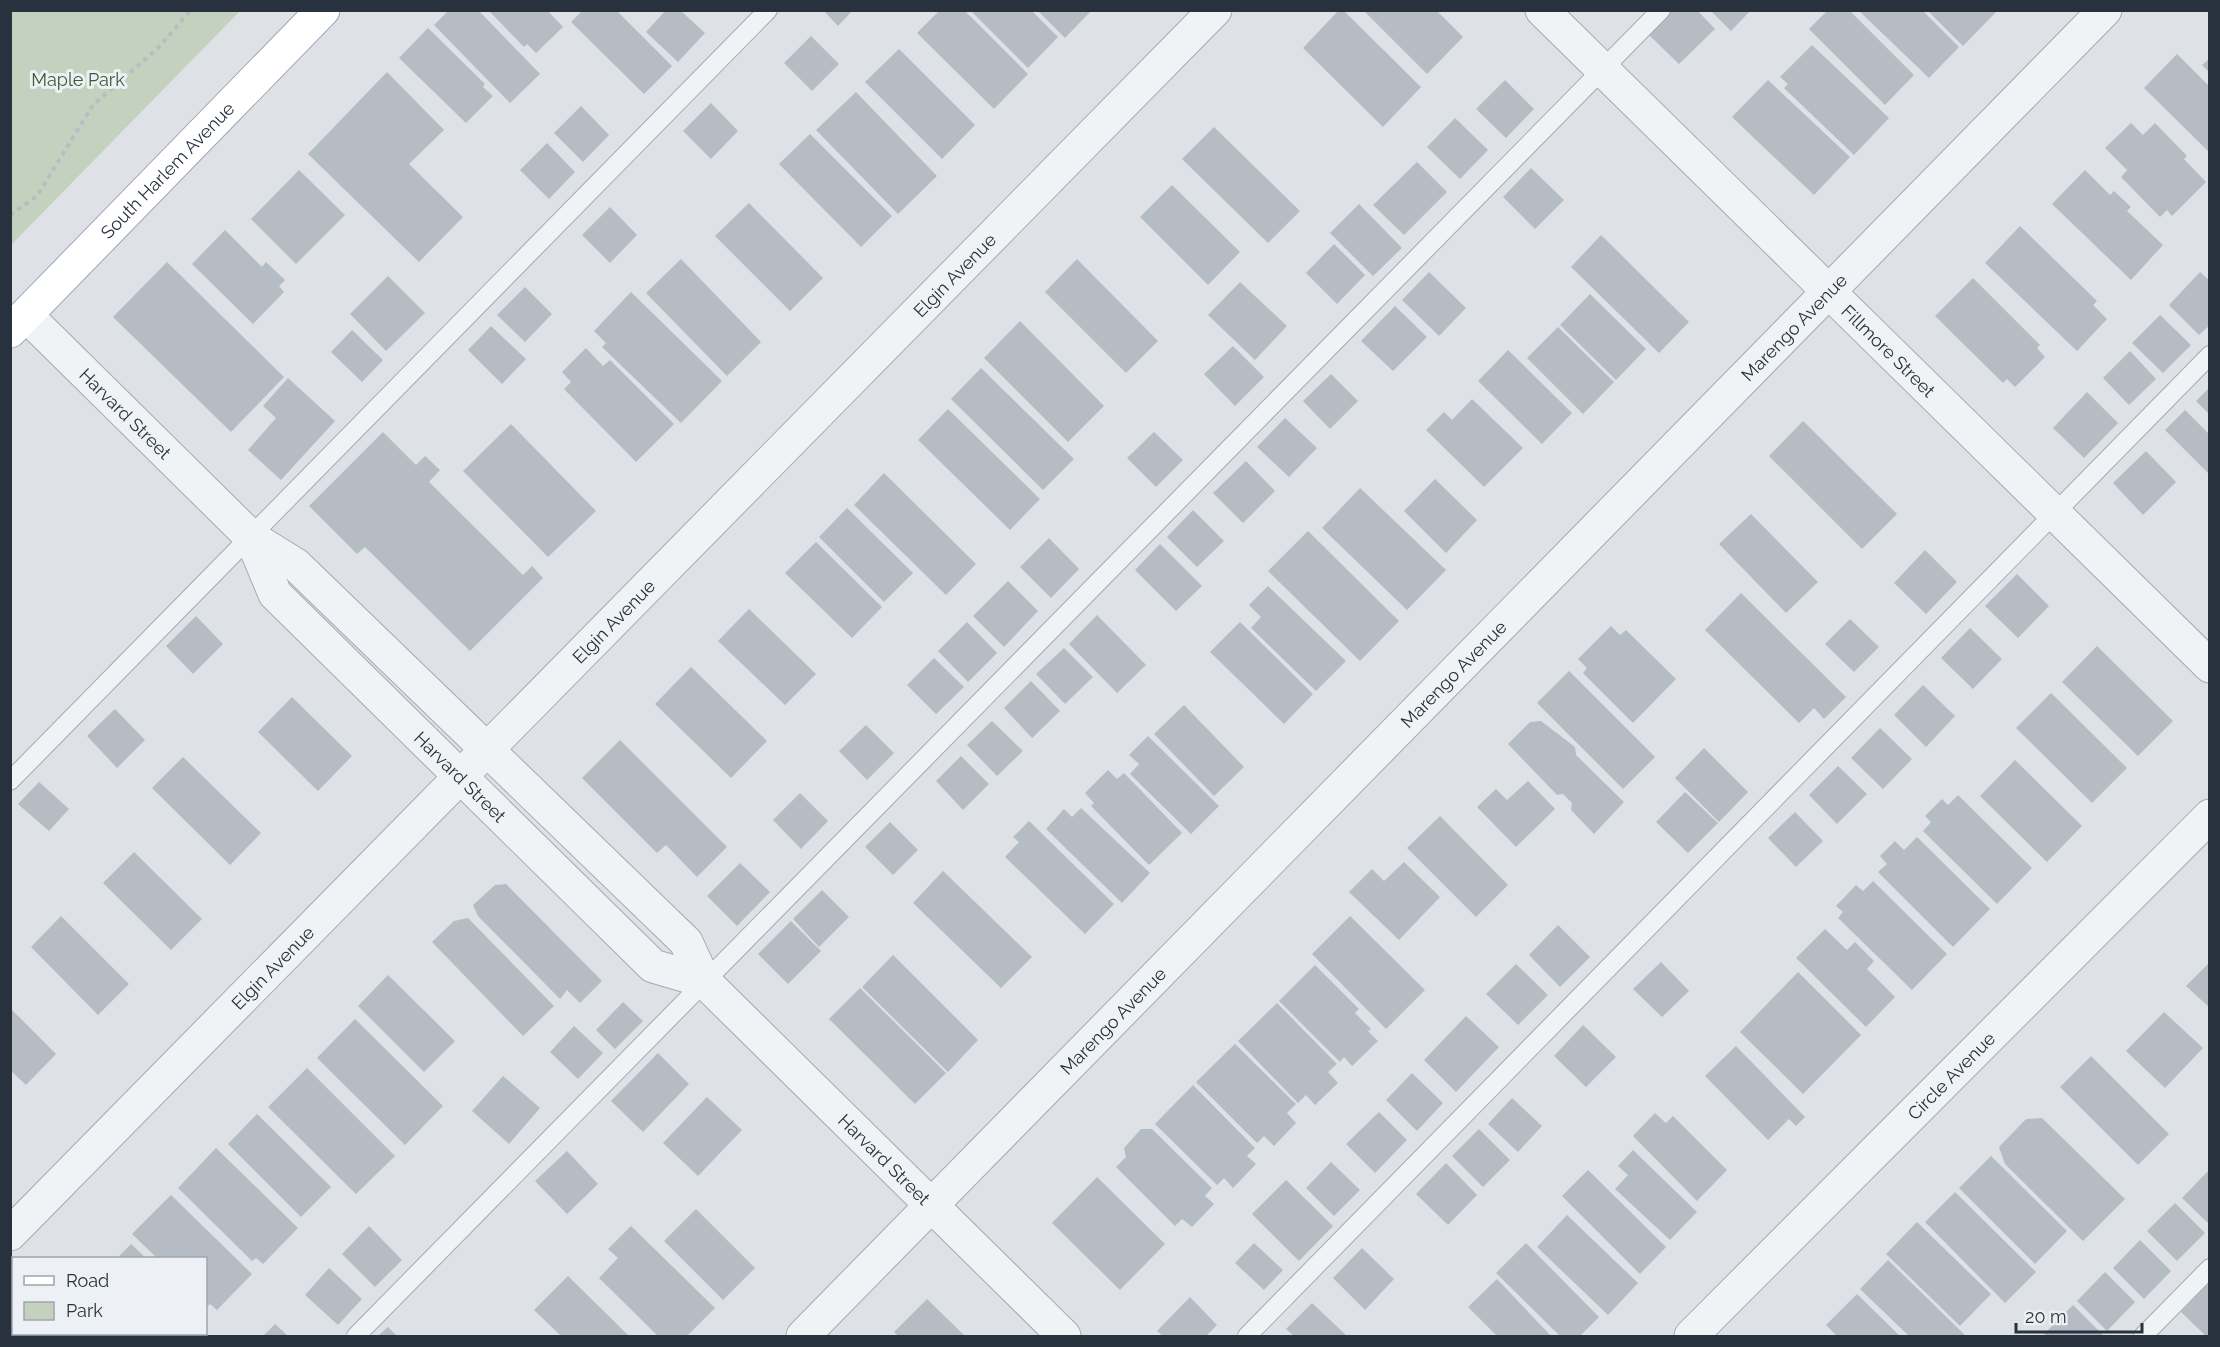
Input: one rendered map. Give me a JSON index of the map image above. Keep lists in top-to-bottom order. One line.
{"streets":{"main road":["South Harlem Avenue"],"street":["Elgin Avenue","Marengo Avenue","Fillmore Street","Harvard Street","Circle Avenue"]},"crossings":[["South Harlem Avenue","Harvard Street"],["Elgin Avenue","Harvard Street"],["Marengo Avenue","Fillmore Street"],["Marengo Avenue","Harvard Street"]],"parks":["Maple Park"],"legend":["Road","Park"],"scale_bar":"20 m"}
